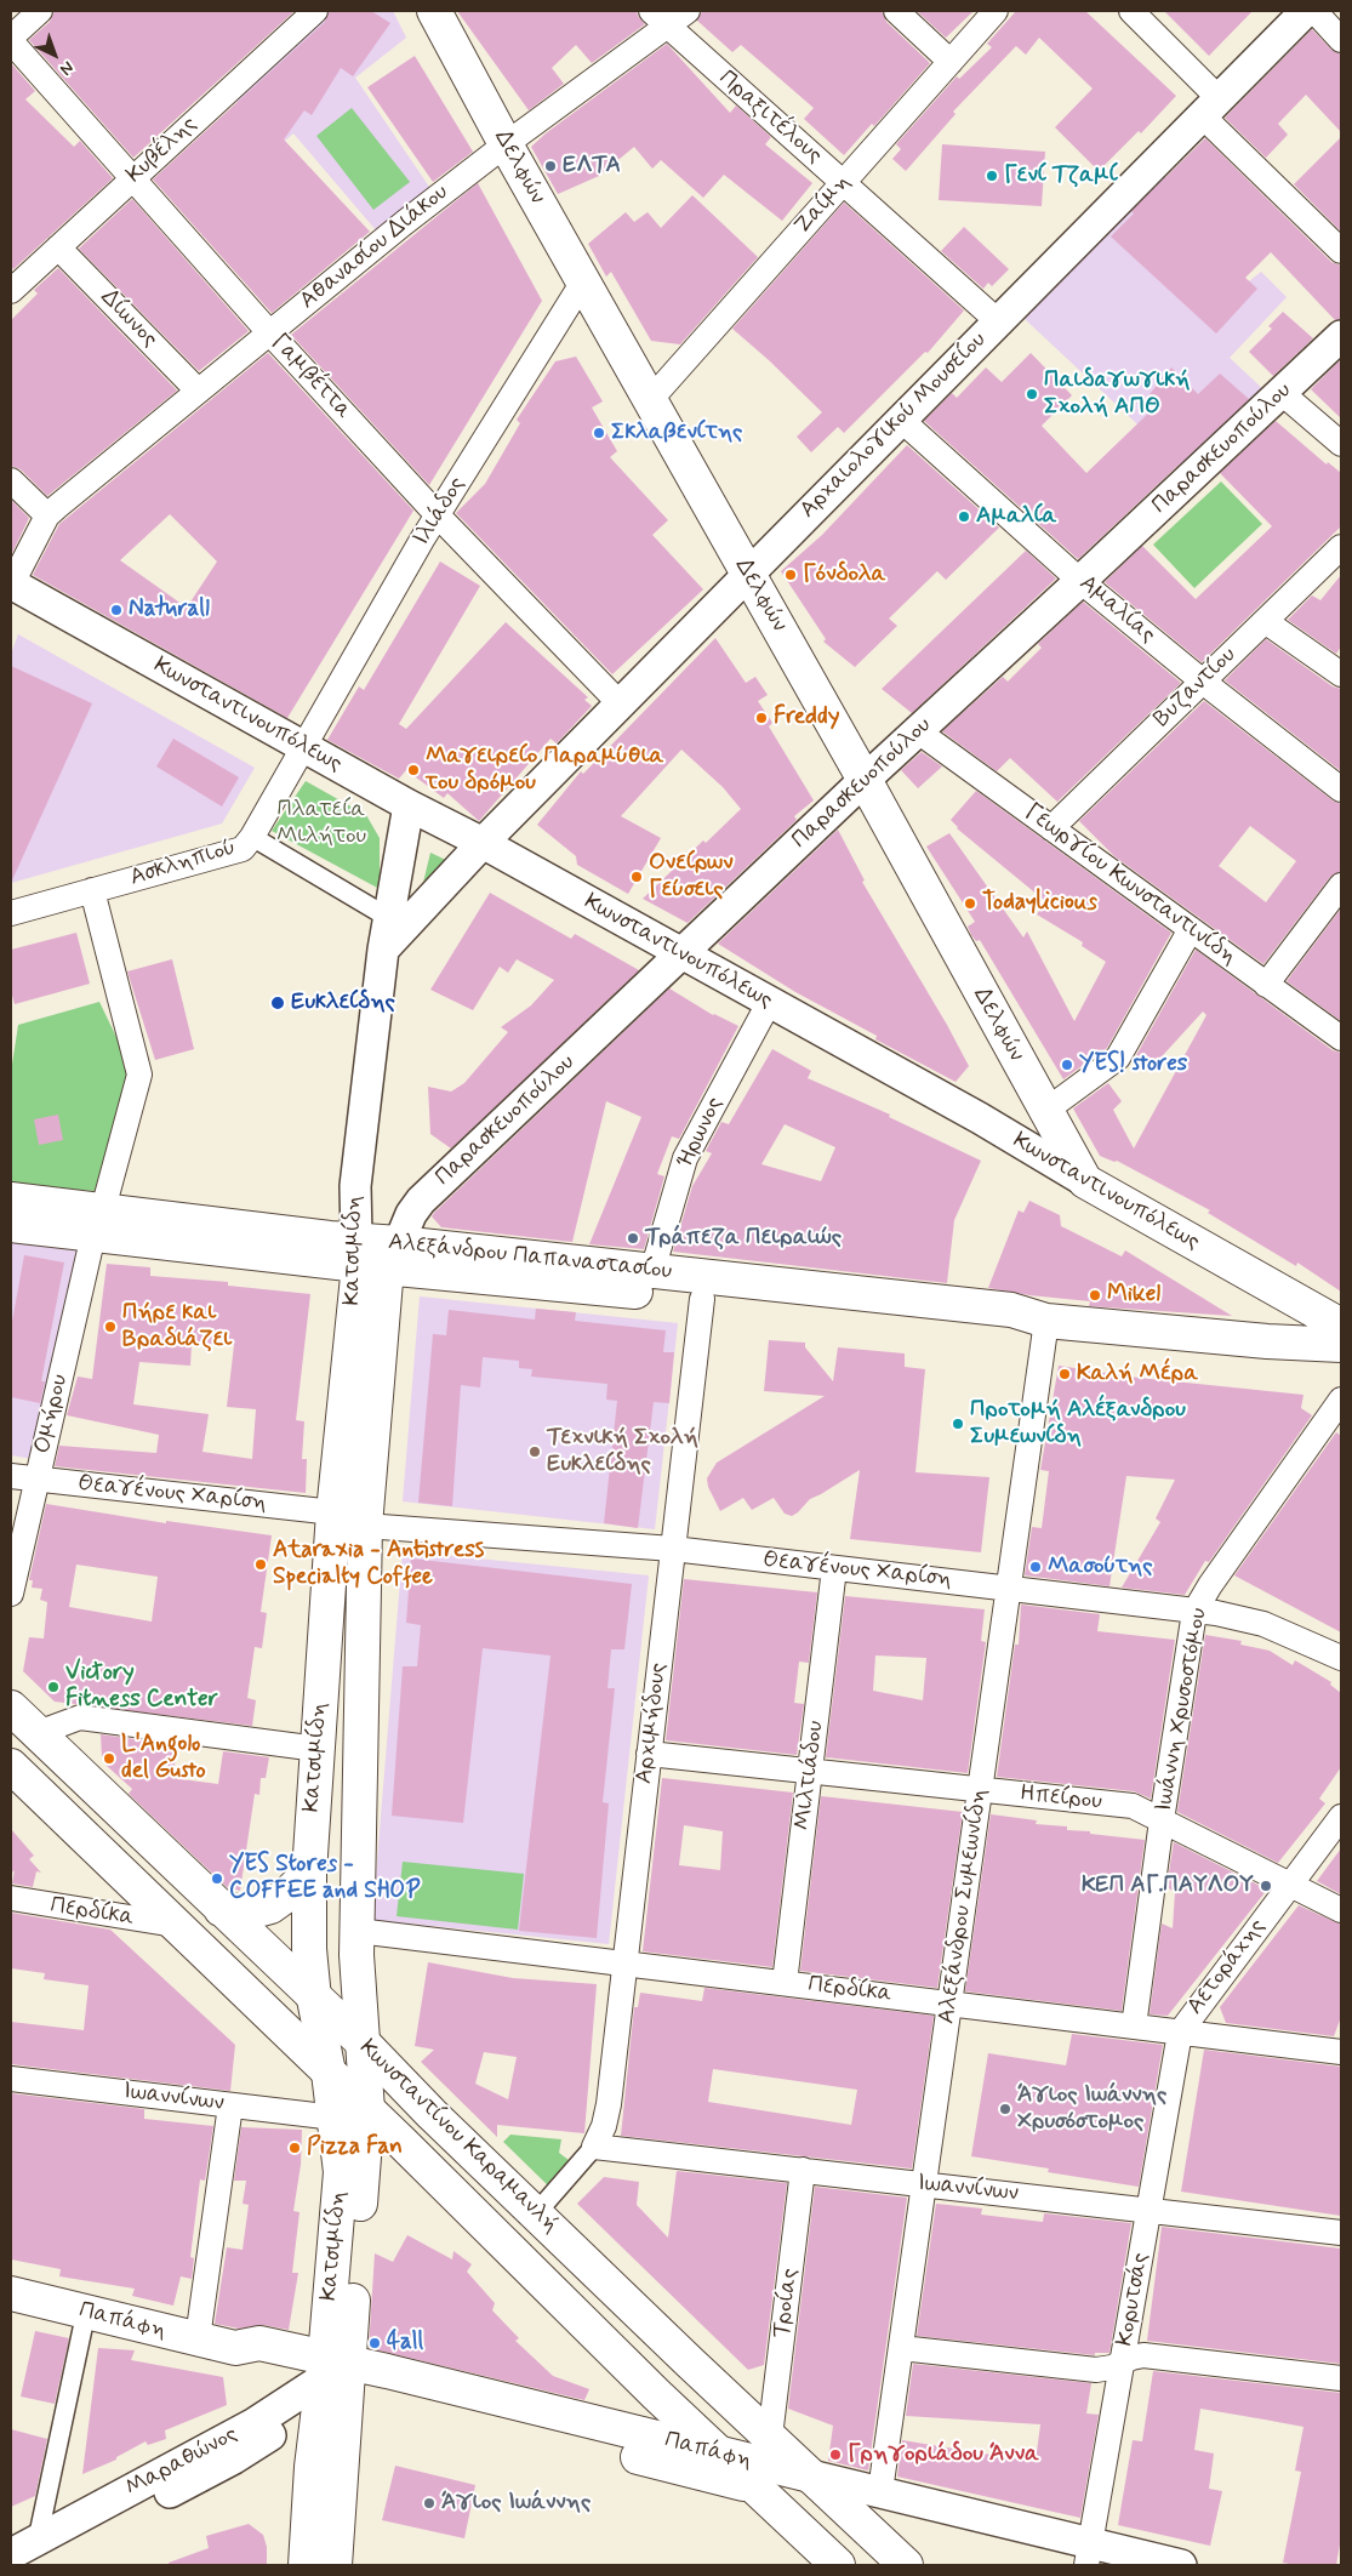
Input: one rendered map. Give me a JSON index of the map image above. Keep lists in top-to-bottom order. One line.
{"streets":{"main road":["Δελφών","Κωνσταντινουπόλεως","Κατσιμίδη","Αλεξάνδρου Παπαναστασίου","Κωνσταντίνου Καραμανλή","Παπάφη"],"street":["Πραξιτέλους","Κυβέλης","Ζαίμη","Αθανασίου Διάκου","Δίωνος","Γαμβέττα","Αρχαιολογικού Μουσείου","Παρασκευοπούλου","Ιλιάδος","Αμαλίας","Βυζαντίου","Ασκληπιού","Γεωργίου Κωνσταντινίδη","Ήρωνος","Ομήρου","Θεαγένους Χαρίση","Ιωάννη Χρυσοστόμου","Αρχιμήδους","Μιλτιάδου","Ηπείρου","Αλεξάνδρου Συμεωνίδη","Περδίκα","Αετοράχης","Ιωαννίνων","Κορυτσάς","Τροίας","Μαραθώνος"]},"crossings":[["Πραξιτέλους","Ζαίμη"],["Πραξιτέλους","Αθανασίου Διάκου"],["Πραξιτέλους","Αρχαιολογικού Μουσείου"],["Κυβέλης","Δίωνος"],["Κυβέλης","Γαμβέττα"],["Δελφών","Ζαίμη"],["Δελφών","Αθανασίου Διάκου"],["Δελφών","Αρχαιολογικού Μουσείου"],["Δελφών","Παρασκευοπούλου"],["Δελφών","Ιλιάδος"],["Δελφών","Κωνσταντινουπόλεως"],["Αθανασίου Διάκου","Δίωνος"],["Αθανασίου Διάκου","Γαμβέττα"],["Αθανασίου Διάκου","Κωνσταντινουπόλεως"],["Γαμβέττα","Αρχαιολογικού Μουσείου"],["Γαμβέττα","Ιλιάδος"],["Αρχαιολογικού Μουσείου","Αμαλίας"],["Αρχαιολογικού Μουσείου","Κωνσταντινουπόλεως"],["Παρασκευοπούλου","Αμαλίας"],["Παρασκευοπούλου","Κωνσταντινουπόλεως"],["Παρασκευοπούλου","Γεωργίου Κωνσταντινίδη"],["Παρασκευοπούλου","Κατσιμίδη"],["Παρασκευοπούλου","Αλεξάνδρου Παπαναστασίου"],["Ιλιάδος","Κωνσταντινουπόλεως"],["Ιλιάδος","Ασκληπιού"],["Αμαλίας","Βυζαντίου"],["Βυζαντίου","Γεωργίου Κωνσταντινίδη"],["Κωνσταντινουπόλεως","Ασκληπιού"],["Κωνσταντινουπόλεως","Ήρωνος"],["Κωνσταντινουπόλεως","Κατσιμίδη"],["Ασκληπιού","Ομήρου"],["Ήρωνος","Αλεξάνδρου Παπαναστασίου"],["Κατσιμίδη","Αλεξάνδρου Παπαναστασίου"],["Κατσιμίδη","Θεαγένους Χαρίση"],["Κατσιμίδη","Περδίκα"],["Κατσιμίδη","Ιωαννίνων"],["Κατσιμίδη","Κωνσταντίνου Καραμανλή"],["Κατσιμίδη","Παπάφη"],["Κατσιμίδη","Μαραθώνος"],["Αλεξάνδρου Παπαναστασίου","Ομήρου"],["Αλεξάνδρου Παπαναστασίου","Αρχιμήδους"],["Αλεξάνδρου Παπαναστασίου","Αλεξάνδρου Συμεωνίδη"],["Ομήρου","Θεαγένους Χαρίση"],["Θεαγένους Χαρίση","Ιωάννη Χρυσοστόμου"],["Θεαγένους Χαρίση","Αρχιμήδους"],["Θεαγένους Χαρίση","Μιλτιάδου"],["Θεαγένους Χαρίση","Αλεξάνδρου Συμεωνίδη"],["Ιωάννη Χρυσοστόμου","Ηπείρου"],["Ιωάννη Χρυσοστόμου","Περδίκα"],["Αρχιμήδους","Ηπείρου"],["Αρχιμήδους","Περδίκα"],["Αρχιμήδους","Ιωαννίνων"],["Μιλτιάδου","Ηπείρου"],["Μιλτιάδου","Περδίκα"],["Ηπείρου","Αλεξάνδρου Συμεωνίδη"],["Ηπείρου","Αετοράχης"],["Αλεξάνδρου Συμεωνίδη","Περδίκα"],["Αλεξάνδρου Συμεωνίδη","Ιωαννίνων"],["Αλεξάνδρου Συμεωνίδη","Παπάφη"],["Περδίκα","Αετοράχης"],["Περδίκα","Κωνσταντίνου Καραμανλή"],["Περδίκα","Κορυτσάς"],["Αετοράχης","Κορυτσάς"],["Ιωαννίνων","Κορυτσάς"],["Ιωαννίνων","Τροίας"],["Κωνσταντίνου Καραμανλή","Τροίας"],["Κωνσταντίνου Καραμανλή","Παπάφη"],["Κορυτσάς","Παπάφη"],["Παπάφη","Μαραθώνος"]],"parks":["Πλατεία Μιλήτου"],"places":["ΕΛΤΑ","Γενί Τζαμί","Παιδαγωγική Σχολή ΑΠΘ","Σκλαβενίτης","Αμαλία","Γόνδολα","Naturall","Freddy","Μαγειρείο Παραμύθια του δρόμου","Ονείρων Γεύσεις","Todaylicious","Ευκλείδης","YES! stores","Τράπεζα Πειραιώς","Mikel","Πήρε και Βραδιάζει","Καλή Μέρα","Προτομή Αλέξανδρου Συμεωνίδη","Τεχνική Σχολή Ευκλείδης","Ataraxia - Antistress Specialty Coffee","Μασούτης","Victory Fitness Center","L'Angolo del Gusto","YES Stores - COFFEE and SHOP","ΚΕΠ ΑΓ.ΠΑΥΛΟΥ","Άγιος Ιωάννης Χρυσόστομος","Pizza Fan","4all","Γρηγοριάδου Άννα","Άγιος Ιωάννης"],"north":"bottom right"}
